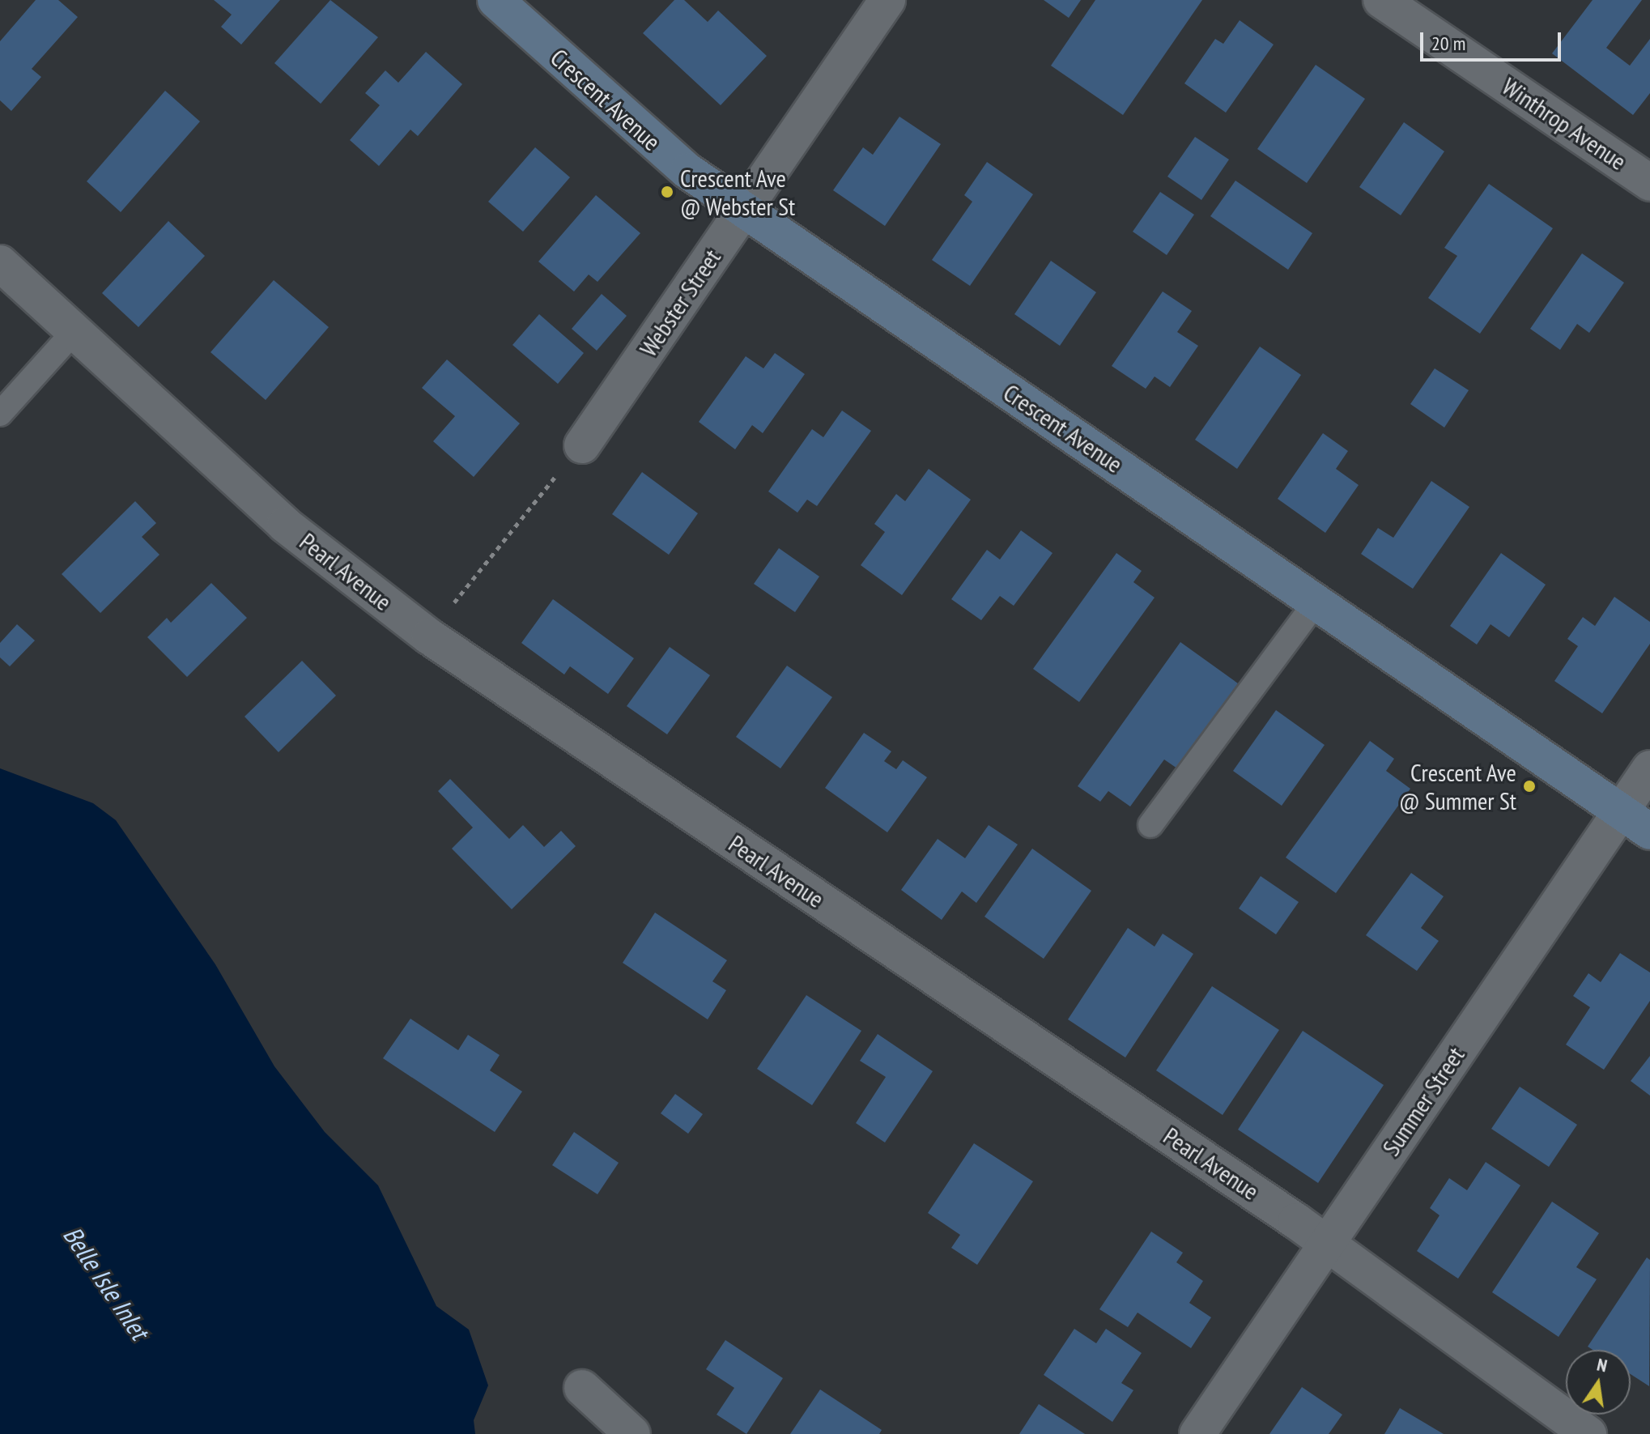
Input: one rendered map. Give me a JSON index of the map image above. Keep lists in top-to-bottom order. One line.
{"streets":{"street":["Crescent Avenue","Winthrop Avenue","Webster Street","Pearl Avenue","Summer Street"]},"crossings":[["Crescent Avenue","Webster Street"],["Crescent Avenue","Summer Street"],["Pearl Avenue","Summer Street"]],"water":["Belle Isle Inlet"],"places":["Crescent Ave @ Webster St","Crescent Ave @ Summer St"],"scale_bar":"20 m","north":"top"}
